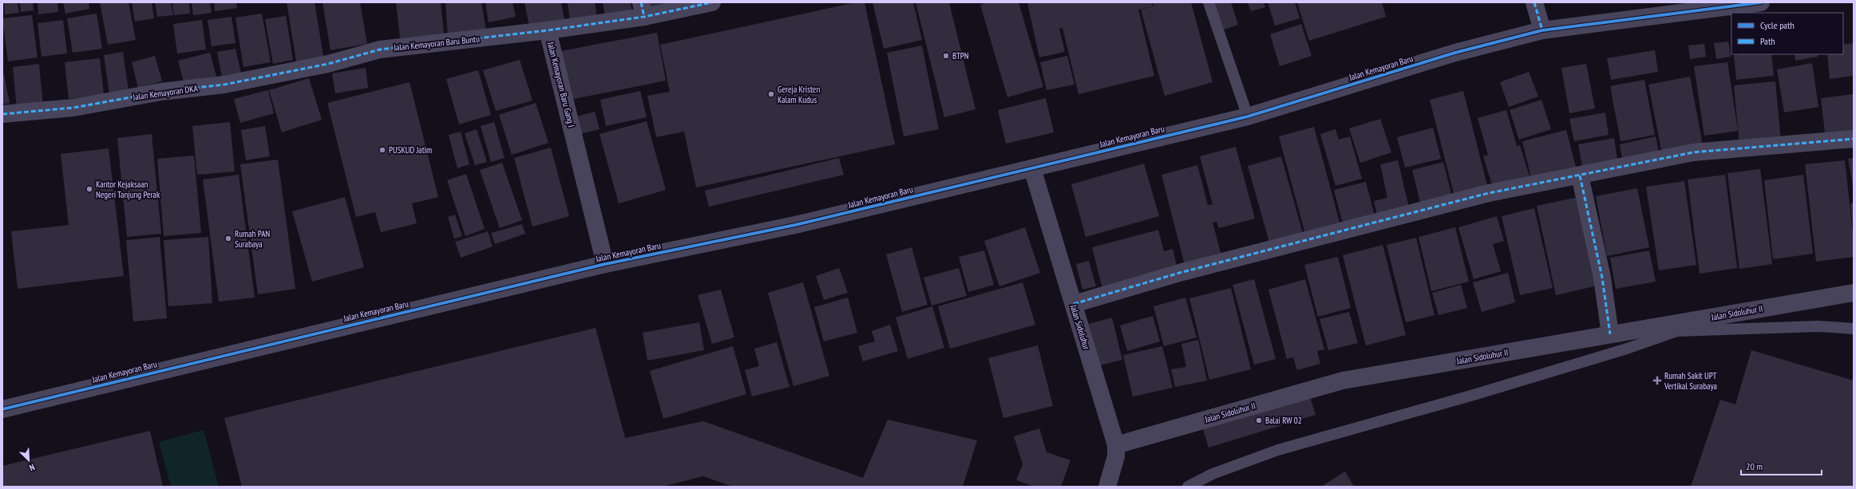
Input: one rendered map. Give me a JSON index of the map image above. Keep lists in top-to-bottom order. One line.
{"streets":{"street":["Jalan Kemayoran Baru Buntu","Jalan Kemayoran Baru","Jalan Kemayoran Baru Gang I","Jalan Kemayoran DKA","Jalan Sidoluhur II","Jalan Sidoluhur"]},"crossings":[["Jalan Kemayoran Baru Buntu","Jalan Kemayoran Baru Gang I"],["Jalan Kemayoran Baru Buntu","Jalan Kemayoran DKA"],["Jalan Kemayoran Baru","Jalan Kemayoran Baru Gang I"],["Jalan Kemayoran Baru","Jalan Sidoluhur"],["Jalan Sidoluhur II","Jalan Sidoluhur"]],"places":{"other":["BTPN","Gereja Kristen Kalam Kudus","PUSKUD Jatim","Kantor Kejaksaan Negeri Tanjung Perak","Rumah PAN Surabaya","Balai RW 02"],"health":["Rumah Sakit UPT Vertikal Surabaya"]},"legend":["Cycle path","Path"],"scale_bar":"20 m","north":"bottom right"}
